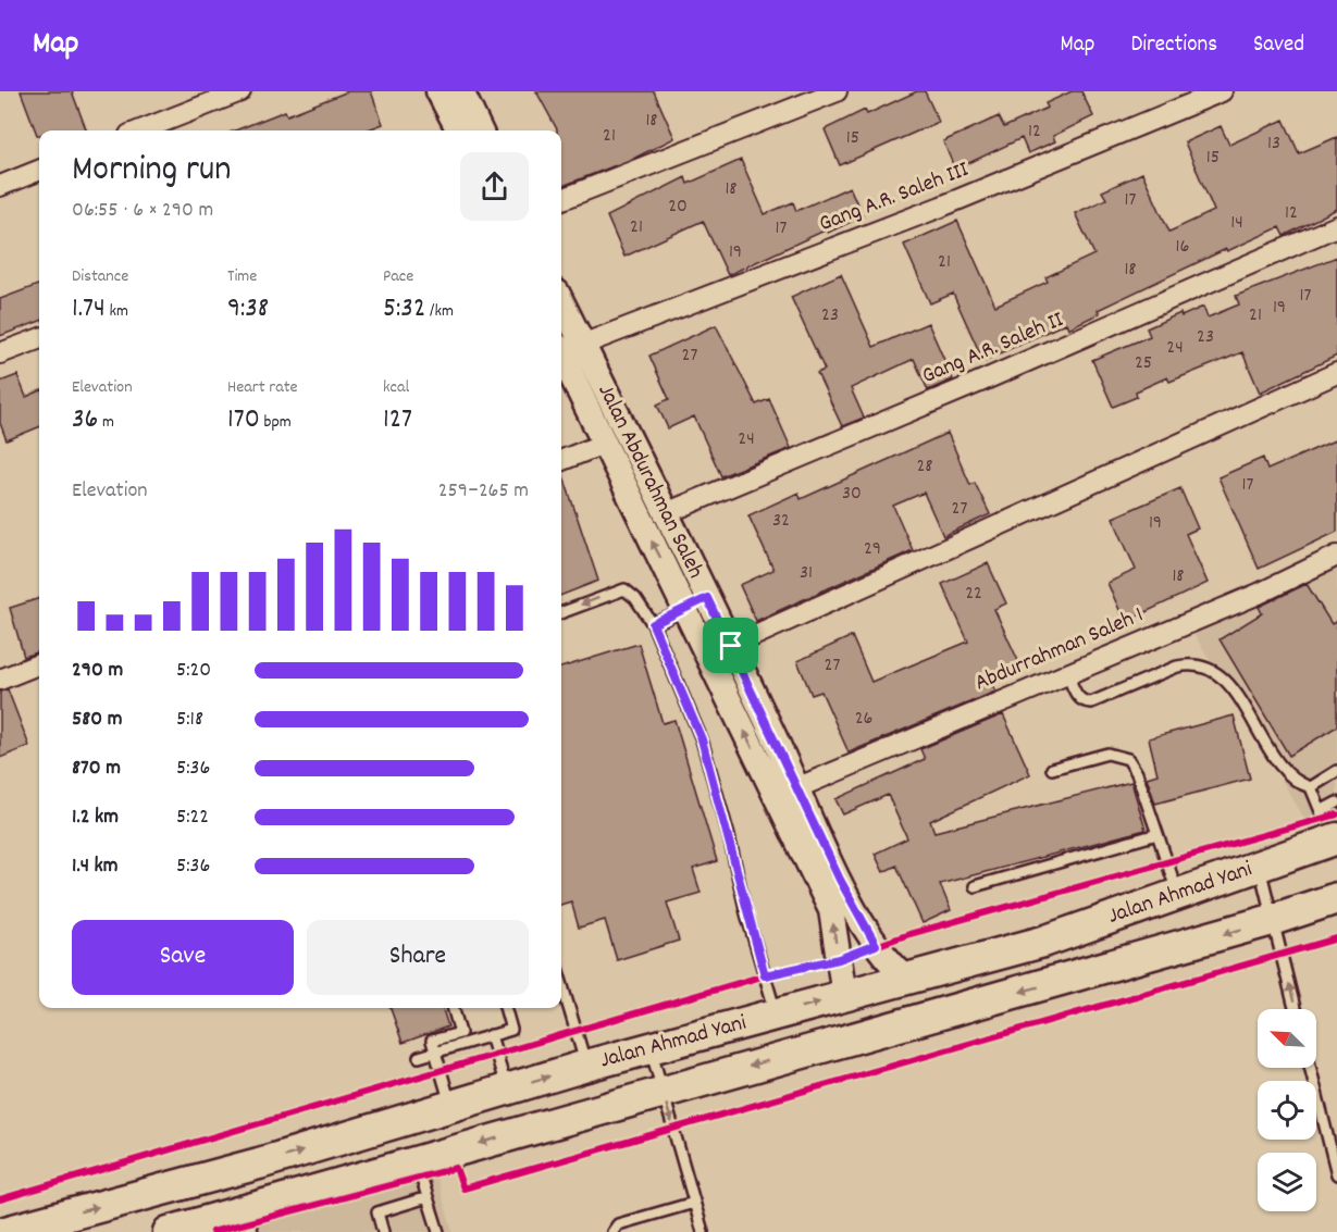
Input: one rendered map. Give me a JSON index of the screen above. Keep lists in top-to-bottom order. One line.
{"streets":{"highway":["Jalan Ahmad Yani"],"street":["Gang A.R. Saleh III","Gang A.R. Saleh II","Jalan Abdurahman Saleh","Abdurrahman Saleh 1"]},"crossings":[["Gang A.R. Saleh III","Jalan Abdurahman Saleh"],["Gang A.R. Saleh II","Jalan Abdurahman Saleh"],["Jalan Abdurahman Saleh","Abdurrahman Saleh 1"],["Jalan Abdurahman Saleh","Jalan Ahmad Yani"]],"house_numbers":["18","12","21","15","13","15","18","17","20","12","14","21","17","16","19","21","18","17","19","23","21","23","24","27","25","24","28","17","30","27","32","19","29","31","18","22","27","26"],"north":"top left","page":{"header":"Map","nav":["Map","Directions","Saved"],"heading":["Morning run","06:55 · 6 × 290 m"],"stats":[["Distance","1.74 km"],["Time","9:38"],["Pace","5:32 /km"],["Elevation","36 m"],["Heart rate","170 bpm"],["kcal","127"]],"chart":["Elevation","259–265 m"],"list":[{"name":"290 m","note":"5:20"},{"name":"580 m","note":"5:18"},{"name":"870 m","note":"5:36"},{"name":"1.2 km","note":"5:22"},{"name":"1.4 km","note":"5:36"}],"buttons":["Save","Share"]}}
